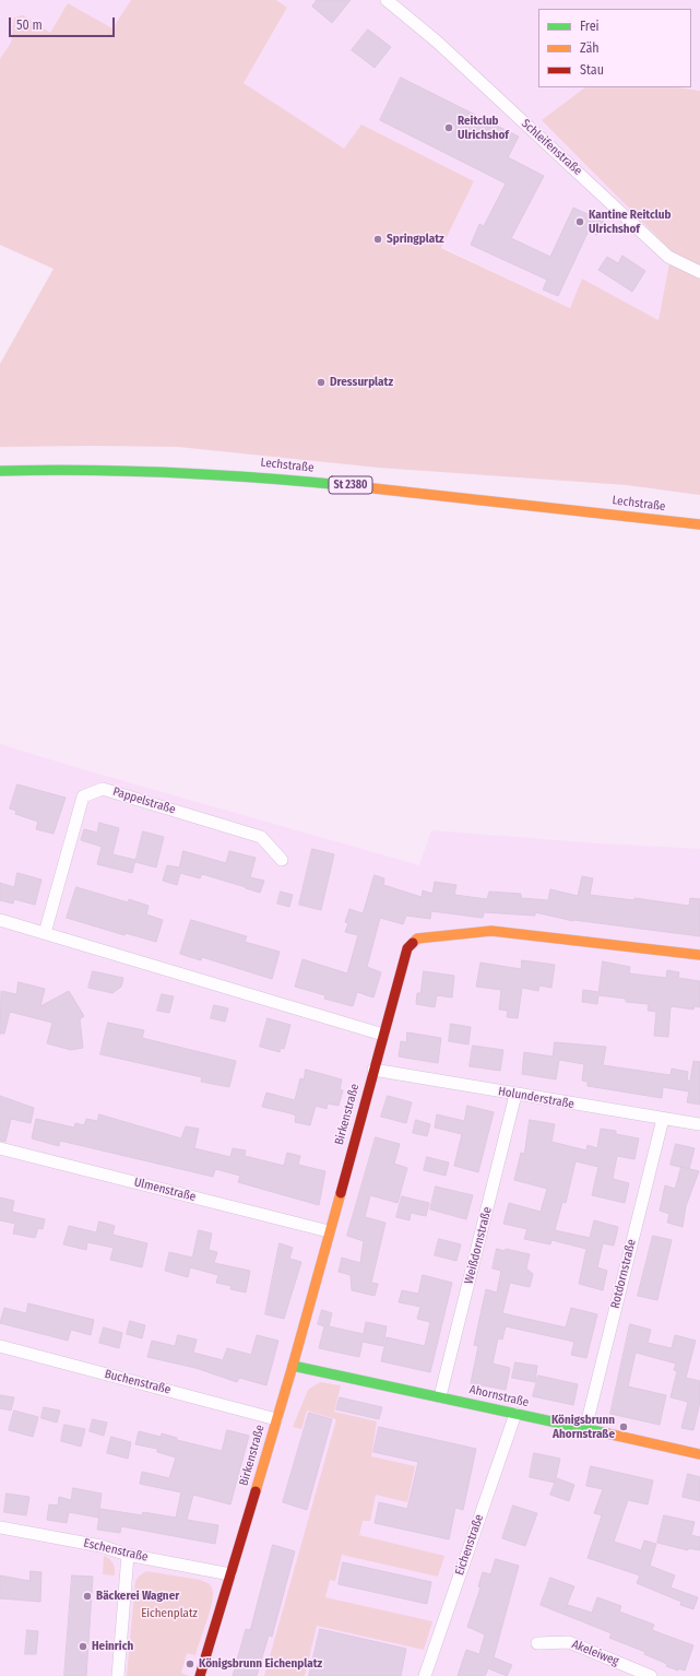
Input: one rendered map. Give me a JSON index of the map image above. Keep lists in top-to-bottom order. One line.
{"streets":{"street":["Schleifenstraße","Lechstraße","St 2380","Pappelstraße","Holunderstraße","Birkenstraße","Ulmenstraße","Weißdornstraße","Rotdornstraße","Buchenstraße","Ahornstraße","Eichenstraße","Eschenstraße","Akeleiweg"]},"crossings":[["Holunderstraße","Birkenstraße"],["Holunderstraße","Weißdornstraße"],["Holunderstraße","Rotdornstraße"],["Birkenstraße","Ulmenstraße"],["Birkenstraße","Buchenstraße"],["Birkenstraße","Ahornstraße"],["Birkenstraße","Eschenstraße"],["Weißdornstraße","Ahornstraße"],["Rotdornstraße","Ahornstraße"],["Ahornstraße","Eichenstraße"]],"parks":["Eichenplatz"],"places":["Reitclub Ulrichshof","Kantine Reitclub Ulrichshof","Springplatz","Dressurplatz","Königsbrunn Ahornstraße","Bäckerei Wagner","Heinrich","Königsbrunn Eichenplatz"],"legend":["Frei","Zäh","Stau"],"scale_bar":"50 m"}
